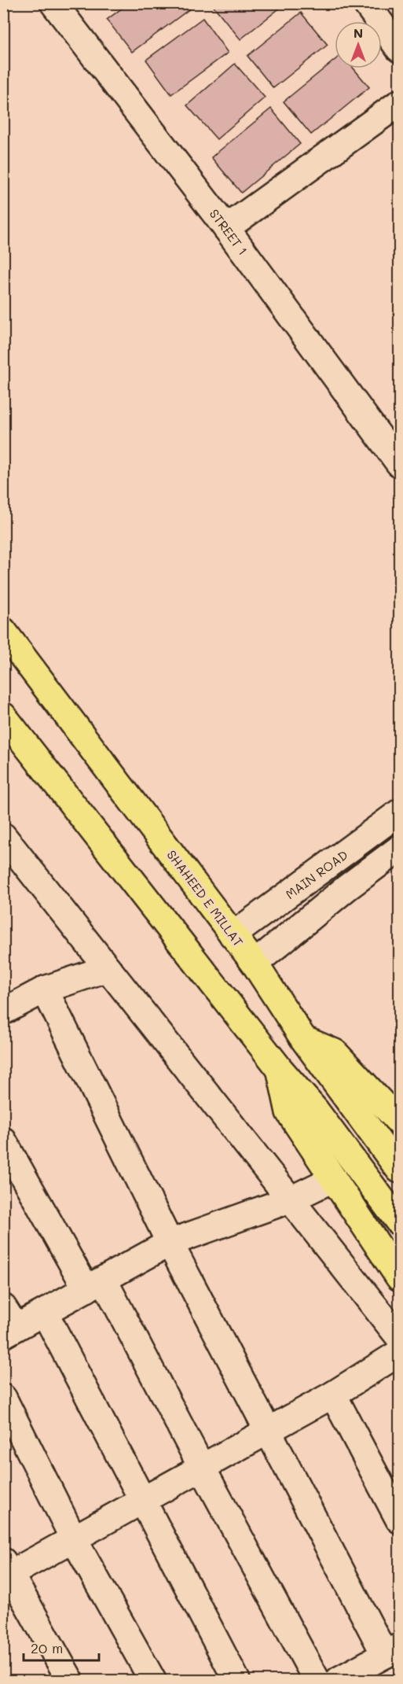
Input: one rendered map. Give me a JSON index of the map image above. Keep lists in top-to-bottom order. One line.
{"streets":{"main road":["SHAHEED E MILLAT"],"street":["STREET 1","MAIN ROAD"]},"crossings":[["MAIN ROAD","SHAHEED E MILLAT"]],"scale_bar":"20 m","north":"top"}
